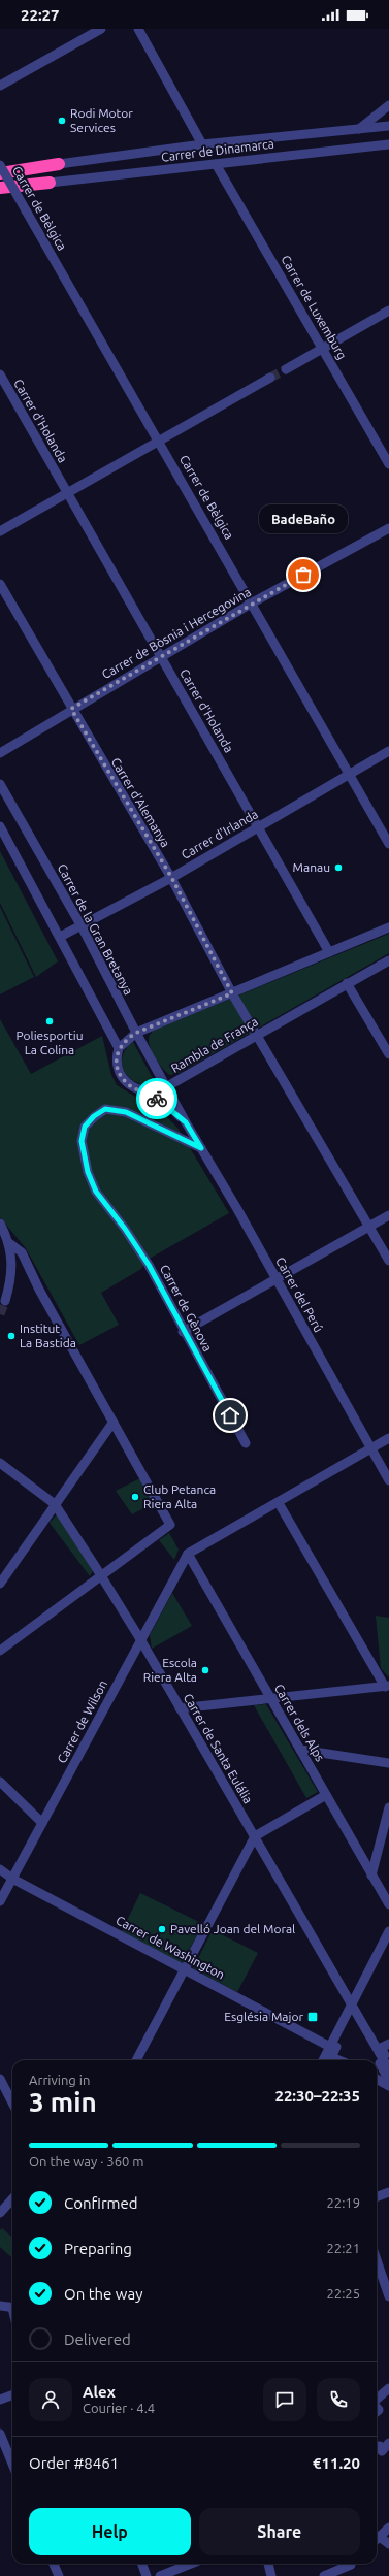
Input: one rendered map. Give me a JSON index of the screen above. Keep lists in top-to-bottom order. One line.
{"streets":{"street":["Carrer de Dinamarca","Carrer de Bèlgica","Carrer de Luxemburg","Carrer d'Holanda","Carrer de Bòsnia i Hercegovina","Carrer d'Alemanya","Carrer d'Irlanda","Carrer de la Gran Bretanya","Rambla de França","Carrer del Perú","Carrer de Gènova","Carrer de Wilson","Carrer dels Alps","Carrer de Santa Eulália","Carrer de Washington"]},"crossings":[["Carrer de Dinamarca","Carrer de Luxemburg"],["Carrer de Bèlgica","Carrer de Bòsnia i Hercegovina"],["Carrer de Bèlgica","Carrer d'Irlanda"],["Carrer d'Holanda","Carrer de Bòsnia i Hercegovina"],["Carrer d'Holanda","Carrer d'Irlanda"],["Carrer de Bòsnia i Hercegovina","Carrer d'Alemanya"],["Carrer d'Alemanya","Carrer d'Irlanda"],["Carrer d'Alemanya","Rambla de França"],["Carrer d'Irlanda","Carrer de la Gran Bretanya"],["Carrer de la Gran Bretanya","Rambla de França"],["Carrer de la Gran Bretanya","Carrer del Perú"],["Rambla de França","Carrer del Perú"],["Carrer del Perú","Carrer de Gènova"],["Carrer de Wilson","Carrer dels Alps"],["Carrer de Wilson","Carrer de Santa Eulália"],["Carrer de Wilson","Carrer de Washington"]],"places":{"other":["Rodi Motor Services","BadeBaño","Manau","Poliesportiu La Colina","Institut La Bastida","Club Petanca Riera Alta","Escola Riera Alta","Pavelló Joan del Moral"],"transit":["Església Major"]},"page":{"status":"22:27","bubble":"BadeBaño","heading":["3 min","Arriving in","22:30–22:35"],"panel":["Alex","Courier · 4.4","Order #8461","€11.20"],"bar":"On the way · 360 m","list":[["Confirmed","22:19"],["Preparing","22:21"],["On the way","22:25"],"Delivered"],"buttons":["Help","Share"]}}
